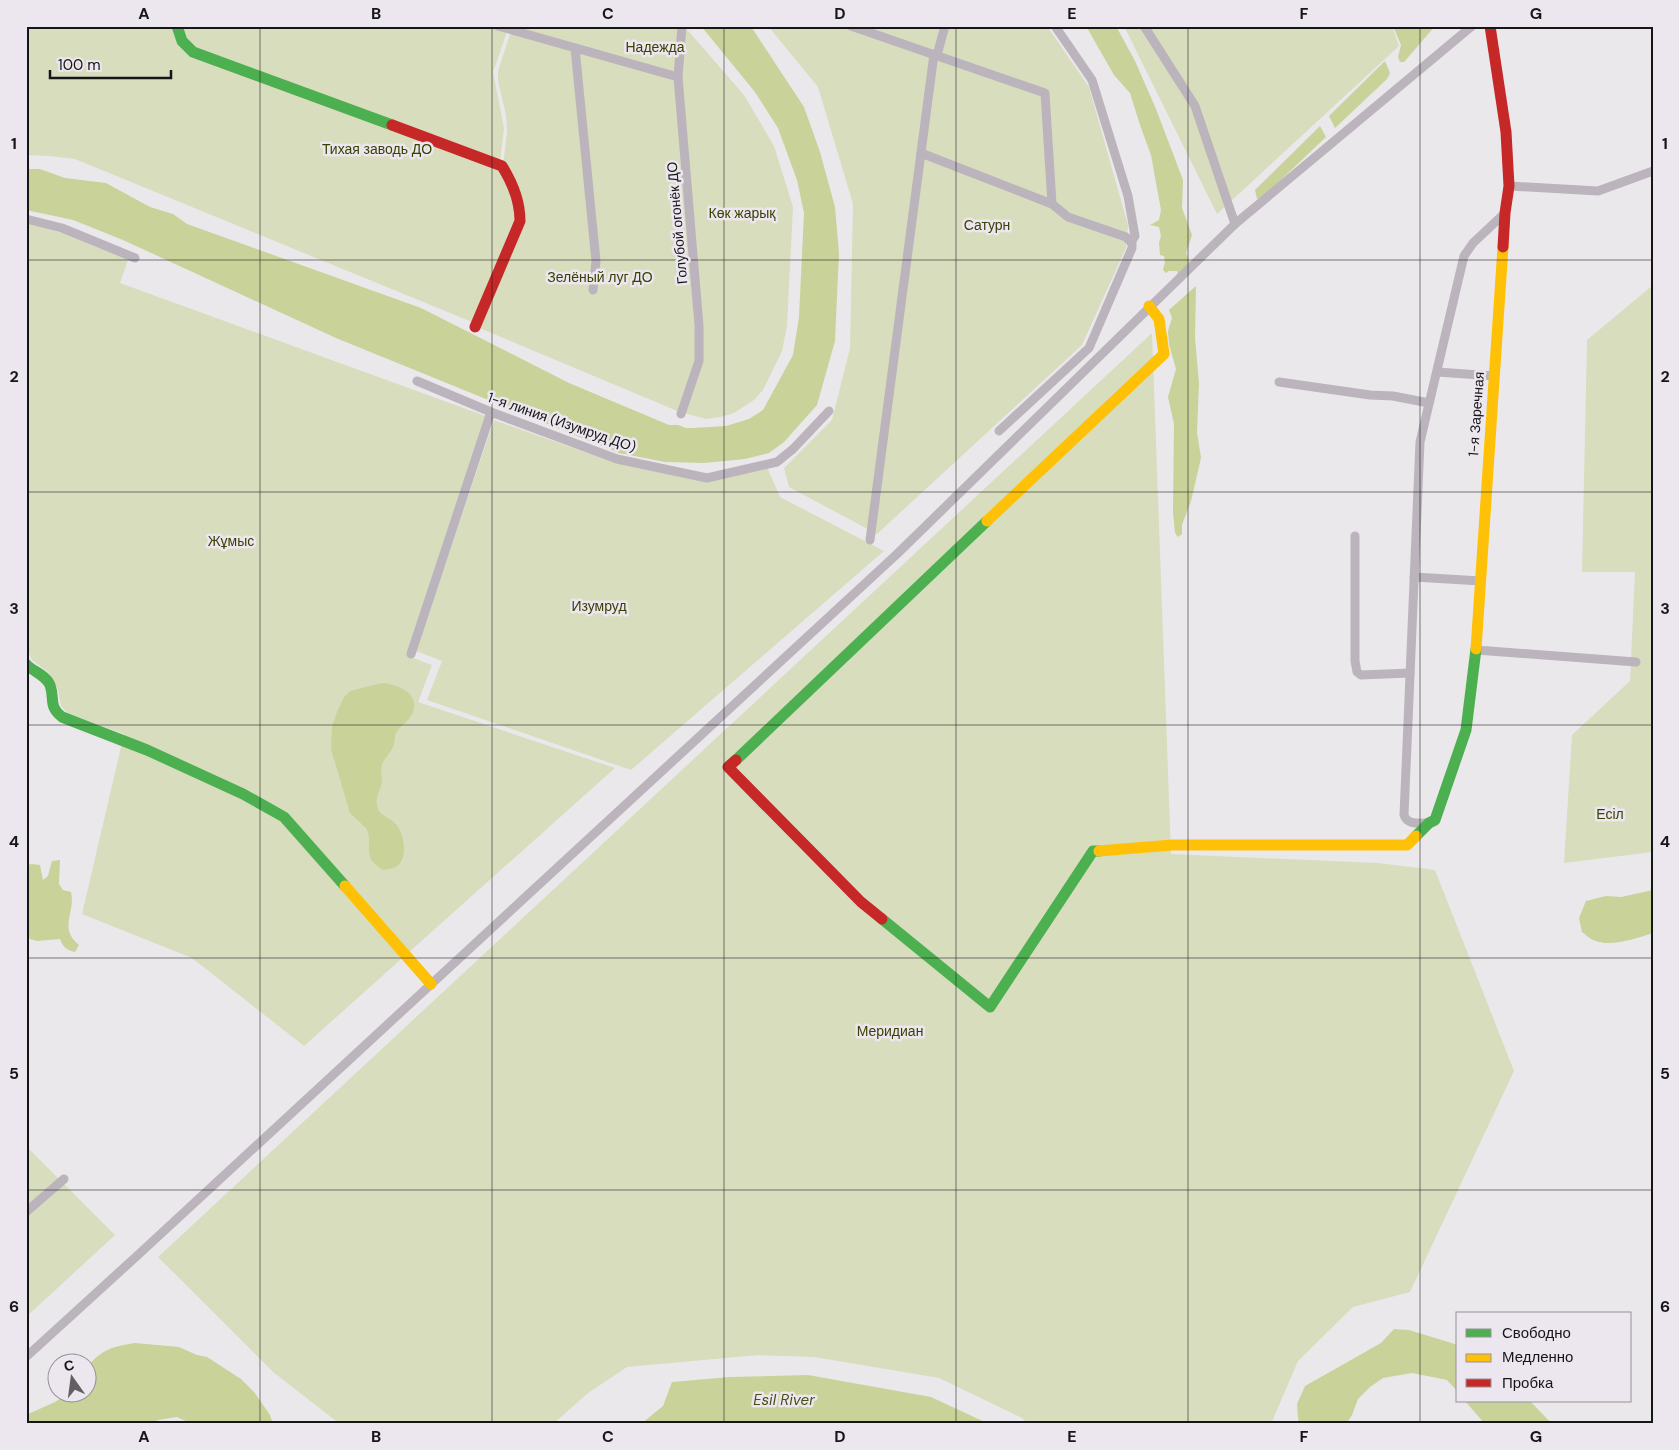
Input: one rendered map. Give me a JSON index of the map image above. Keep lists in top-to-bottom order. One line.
{"streets":{"street":["Голубой огонёк ДО","1-я Заречная","1-я линия (Изумруд ДО)"]},"water":["Esil River"],"parks":["Надежда","Тихая заводь ДО","Көк жарық","Сатурн","Зелёный луг ДО","Жұмыс","Изумруд","Есіл","Меридиан"],"legend":["Свободно","Медленно","Пробка"],"scale_bar":"100 m","north":"top","grid":{"columns":["A","B","C","D","E","F","G"],"rows":["1","2","3","4","5","6"]}}
